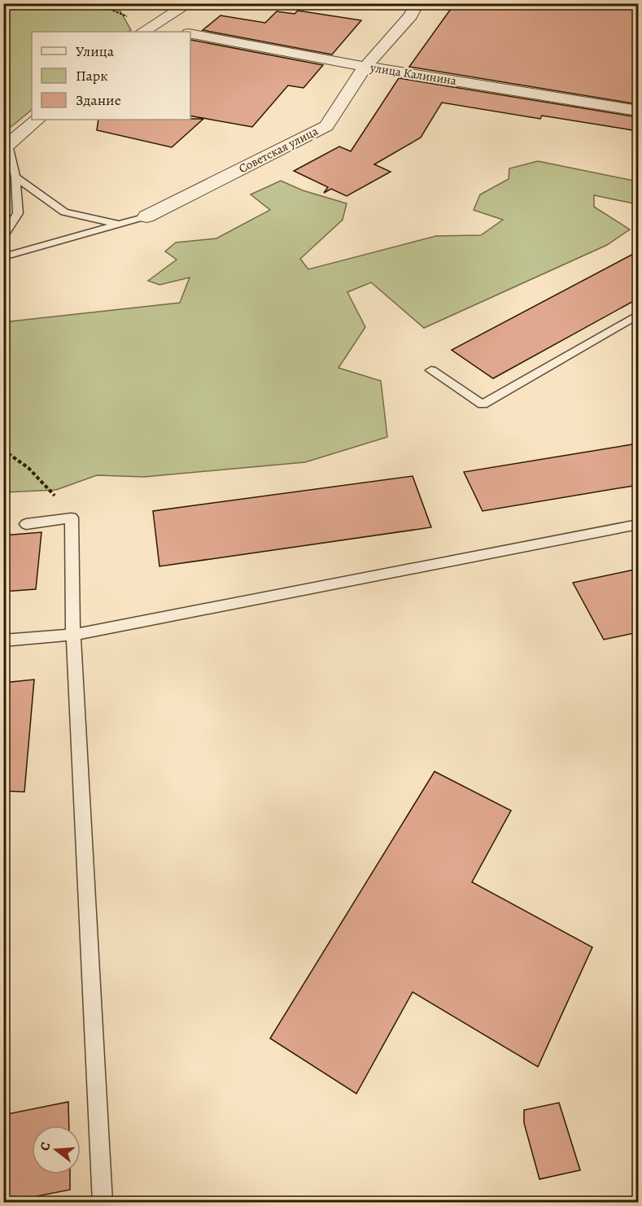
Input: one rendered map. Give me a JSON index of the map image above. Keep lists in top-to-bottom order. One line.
{"streets":{"street":["улица Калинина","Советская улица"]},"crossings":[["улица Калинина","Советская улица"]],"legend":["Улица","Парк","Здание"],"north":"left"}
